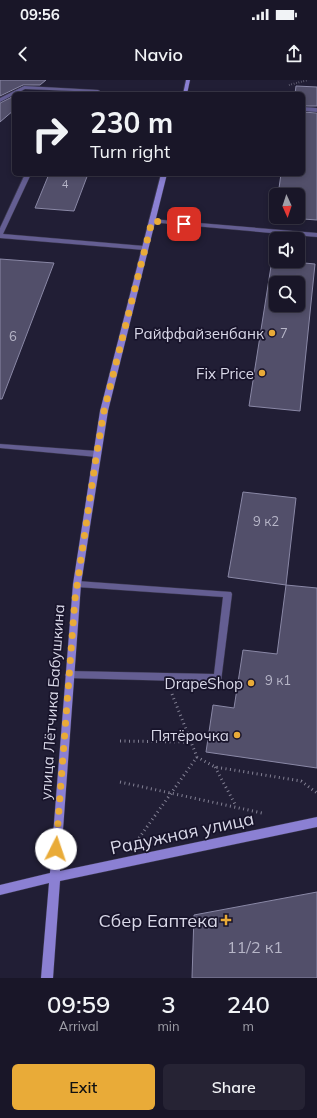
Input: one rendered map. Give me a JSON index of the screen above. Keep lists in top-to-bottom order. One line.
{"streets":{"main road":["улица Лётчика Бабушкина","Радужная улица"]},"crossings":[["улица Лётчика Бабушкина","Радужная улица"]],"places":{"other":["Райффайзенбанк","Fix Price","DrapeShop","Пятёрочка"],"health":["Сбер Еаптека"]},"house_numbers":["4","7","6","9 к2","9 к1","11/2 к1"],"north":"bottom","page":{"status":"09:56","header":"Navio","turn":["230 m","Turn right"],"eta":["09:59","Arrival","3","min","240","m"],"buttons":["Exit","Share"]}}
